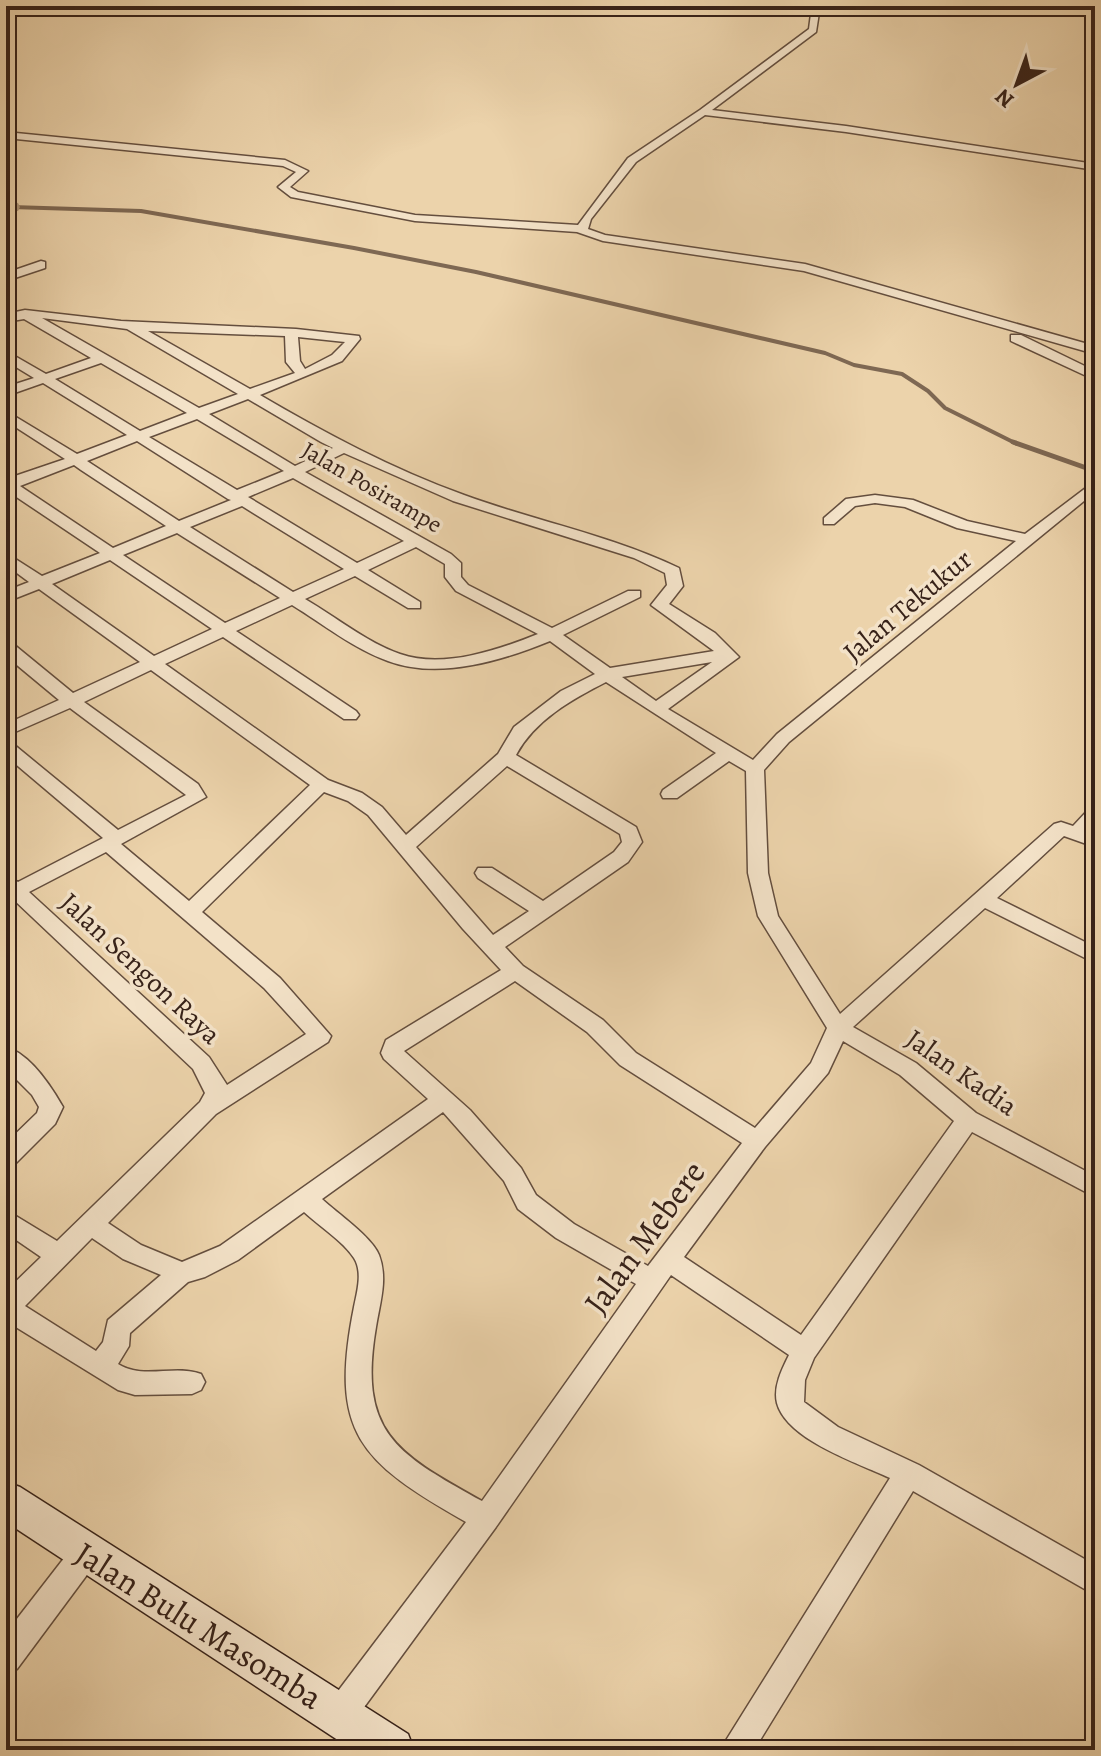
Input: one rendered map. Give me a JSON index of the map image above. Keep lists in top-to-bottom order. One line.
{"streets":{"street":["Jalan Posirampe","Jalan Tekukur","Jalan Sengon Raya","Jalan Kadia","Jalan Mebere","Jalan Bulu Masomba"]},"crossings":[["Jalan Posirampe","Jalan Tekukur"],["Jalan Kadia","Jalan Mebere"],["Jalan Mebere","Jalan Bulu Masomba"]],"north":"bottom left"}
